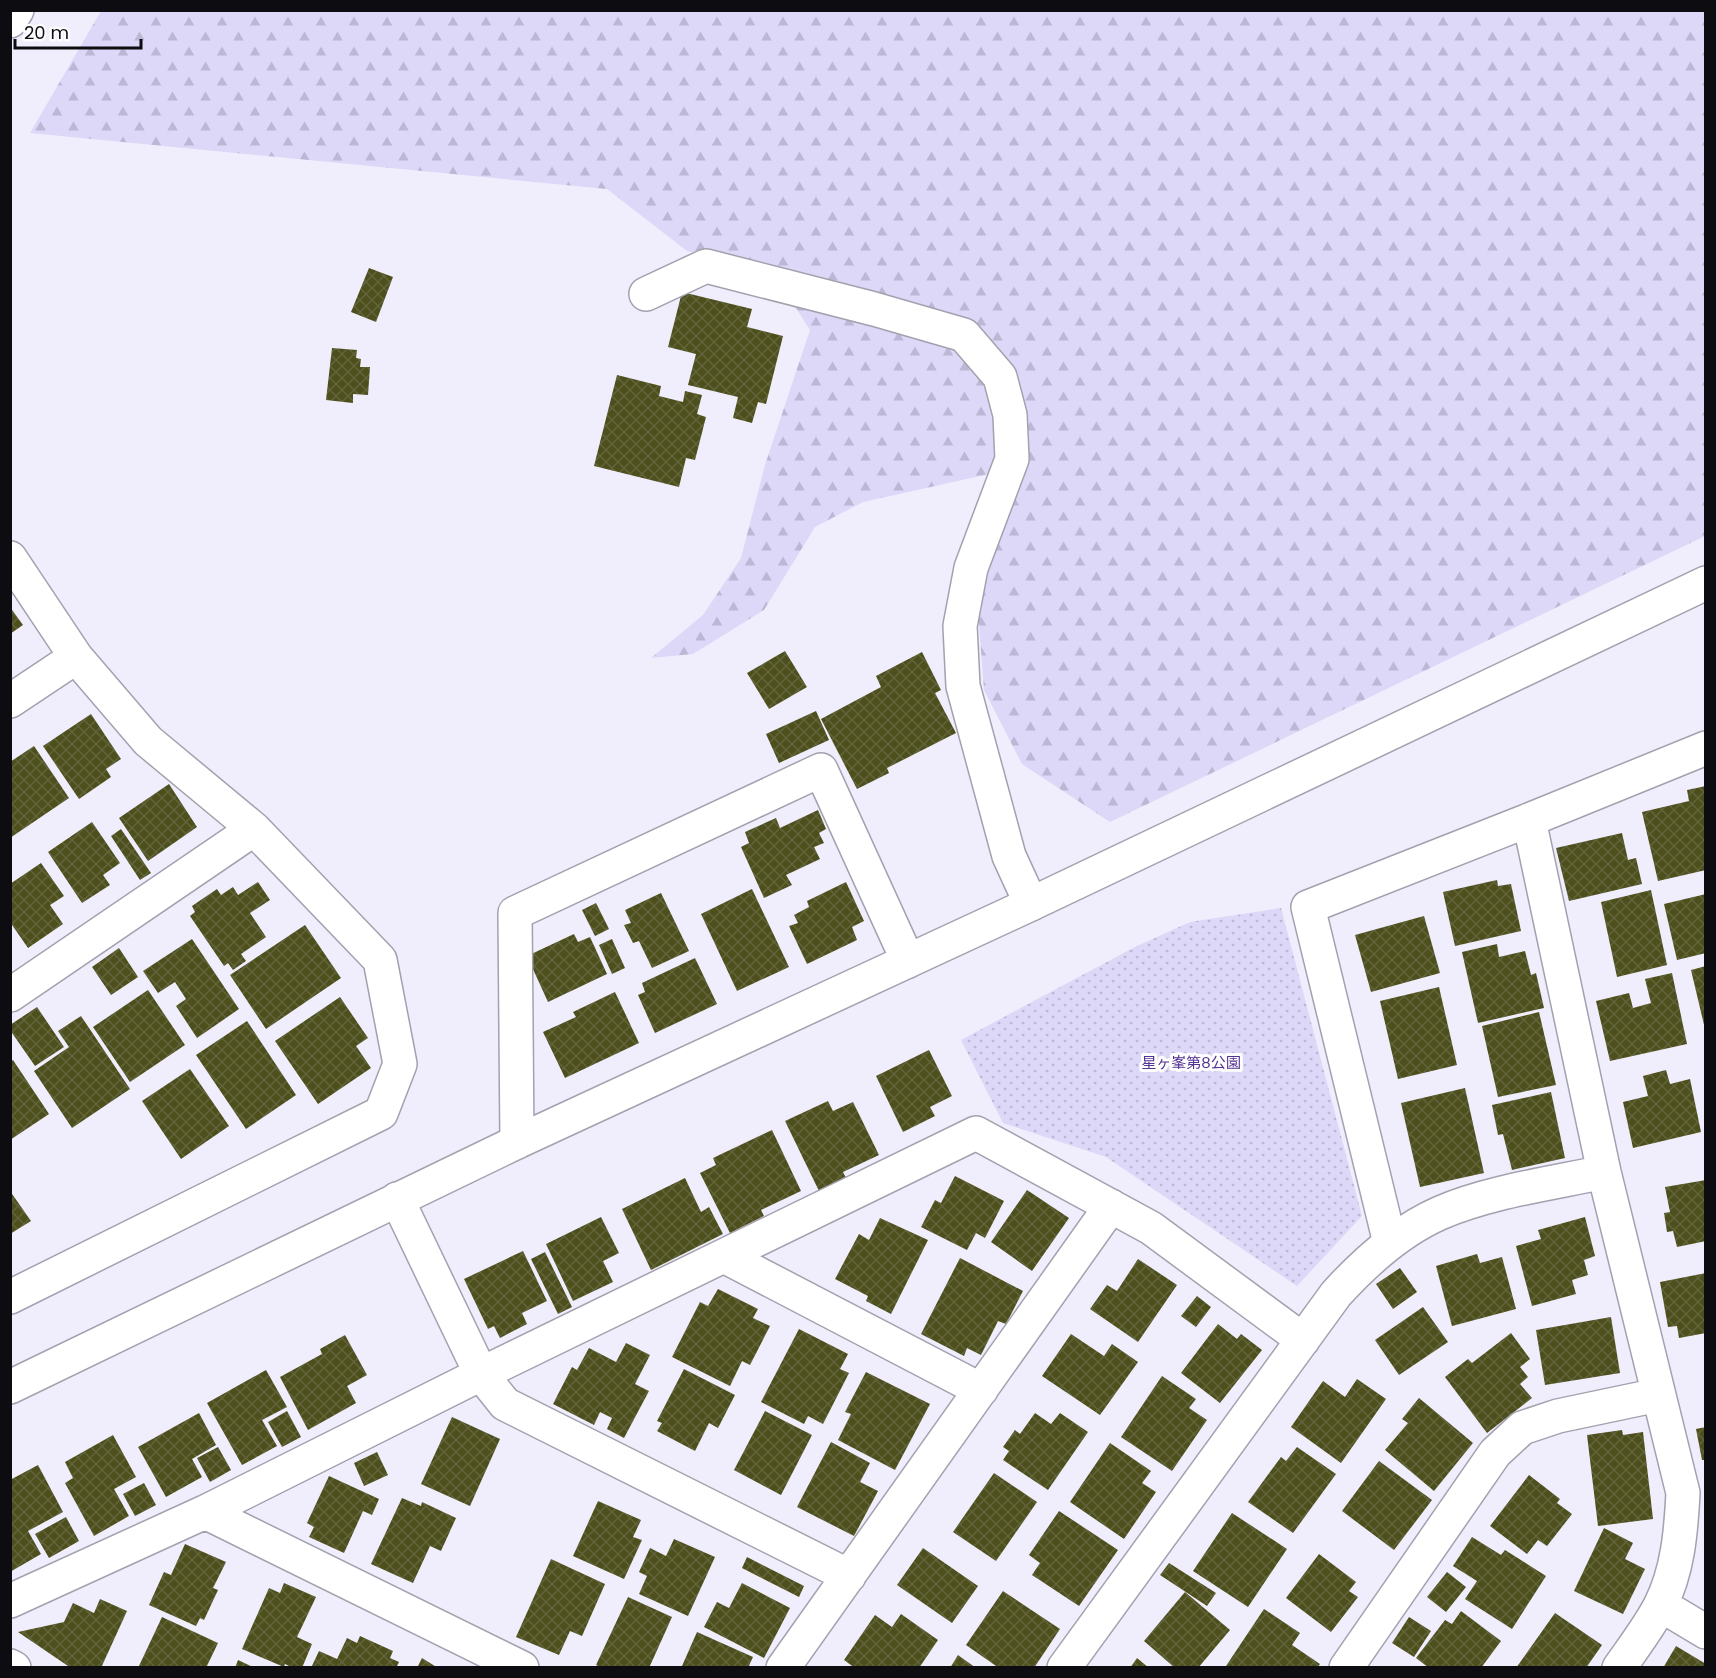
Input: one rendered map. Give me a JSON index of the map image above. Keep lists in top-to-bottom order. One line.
{"parks":["星ヶ峯第8公園"],"scale_bar":"20 m"}
